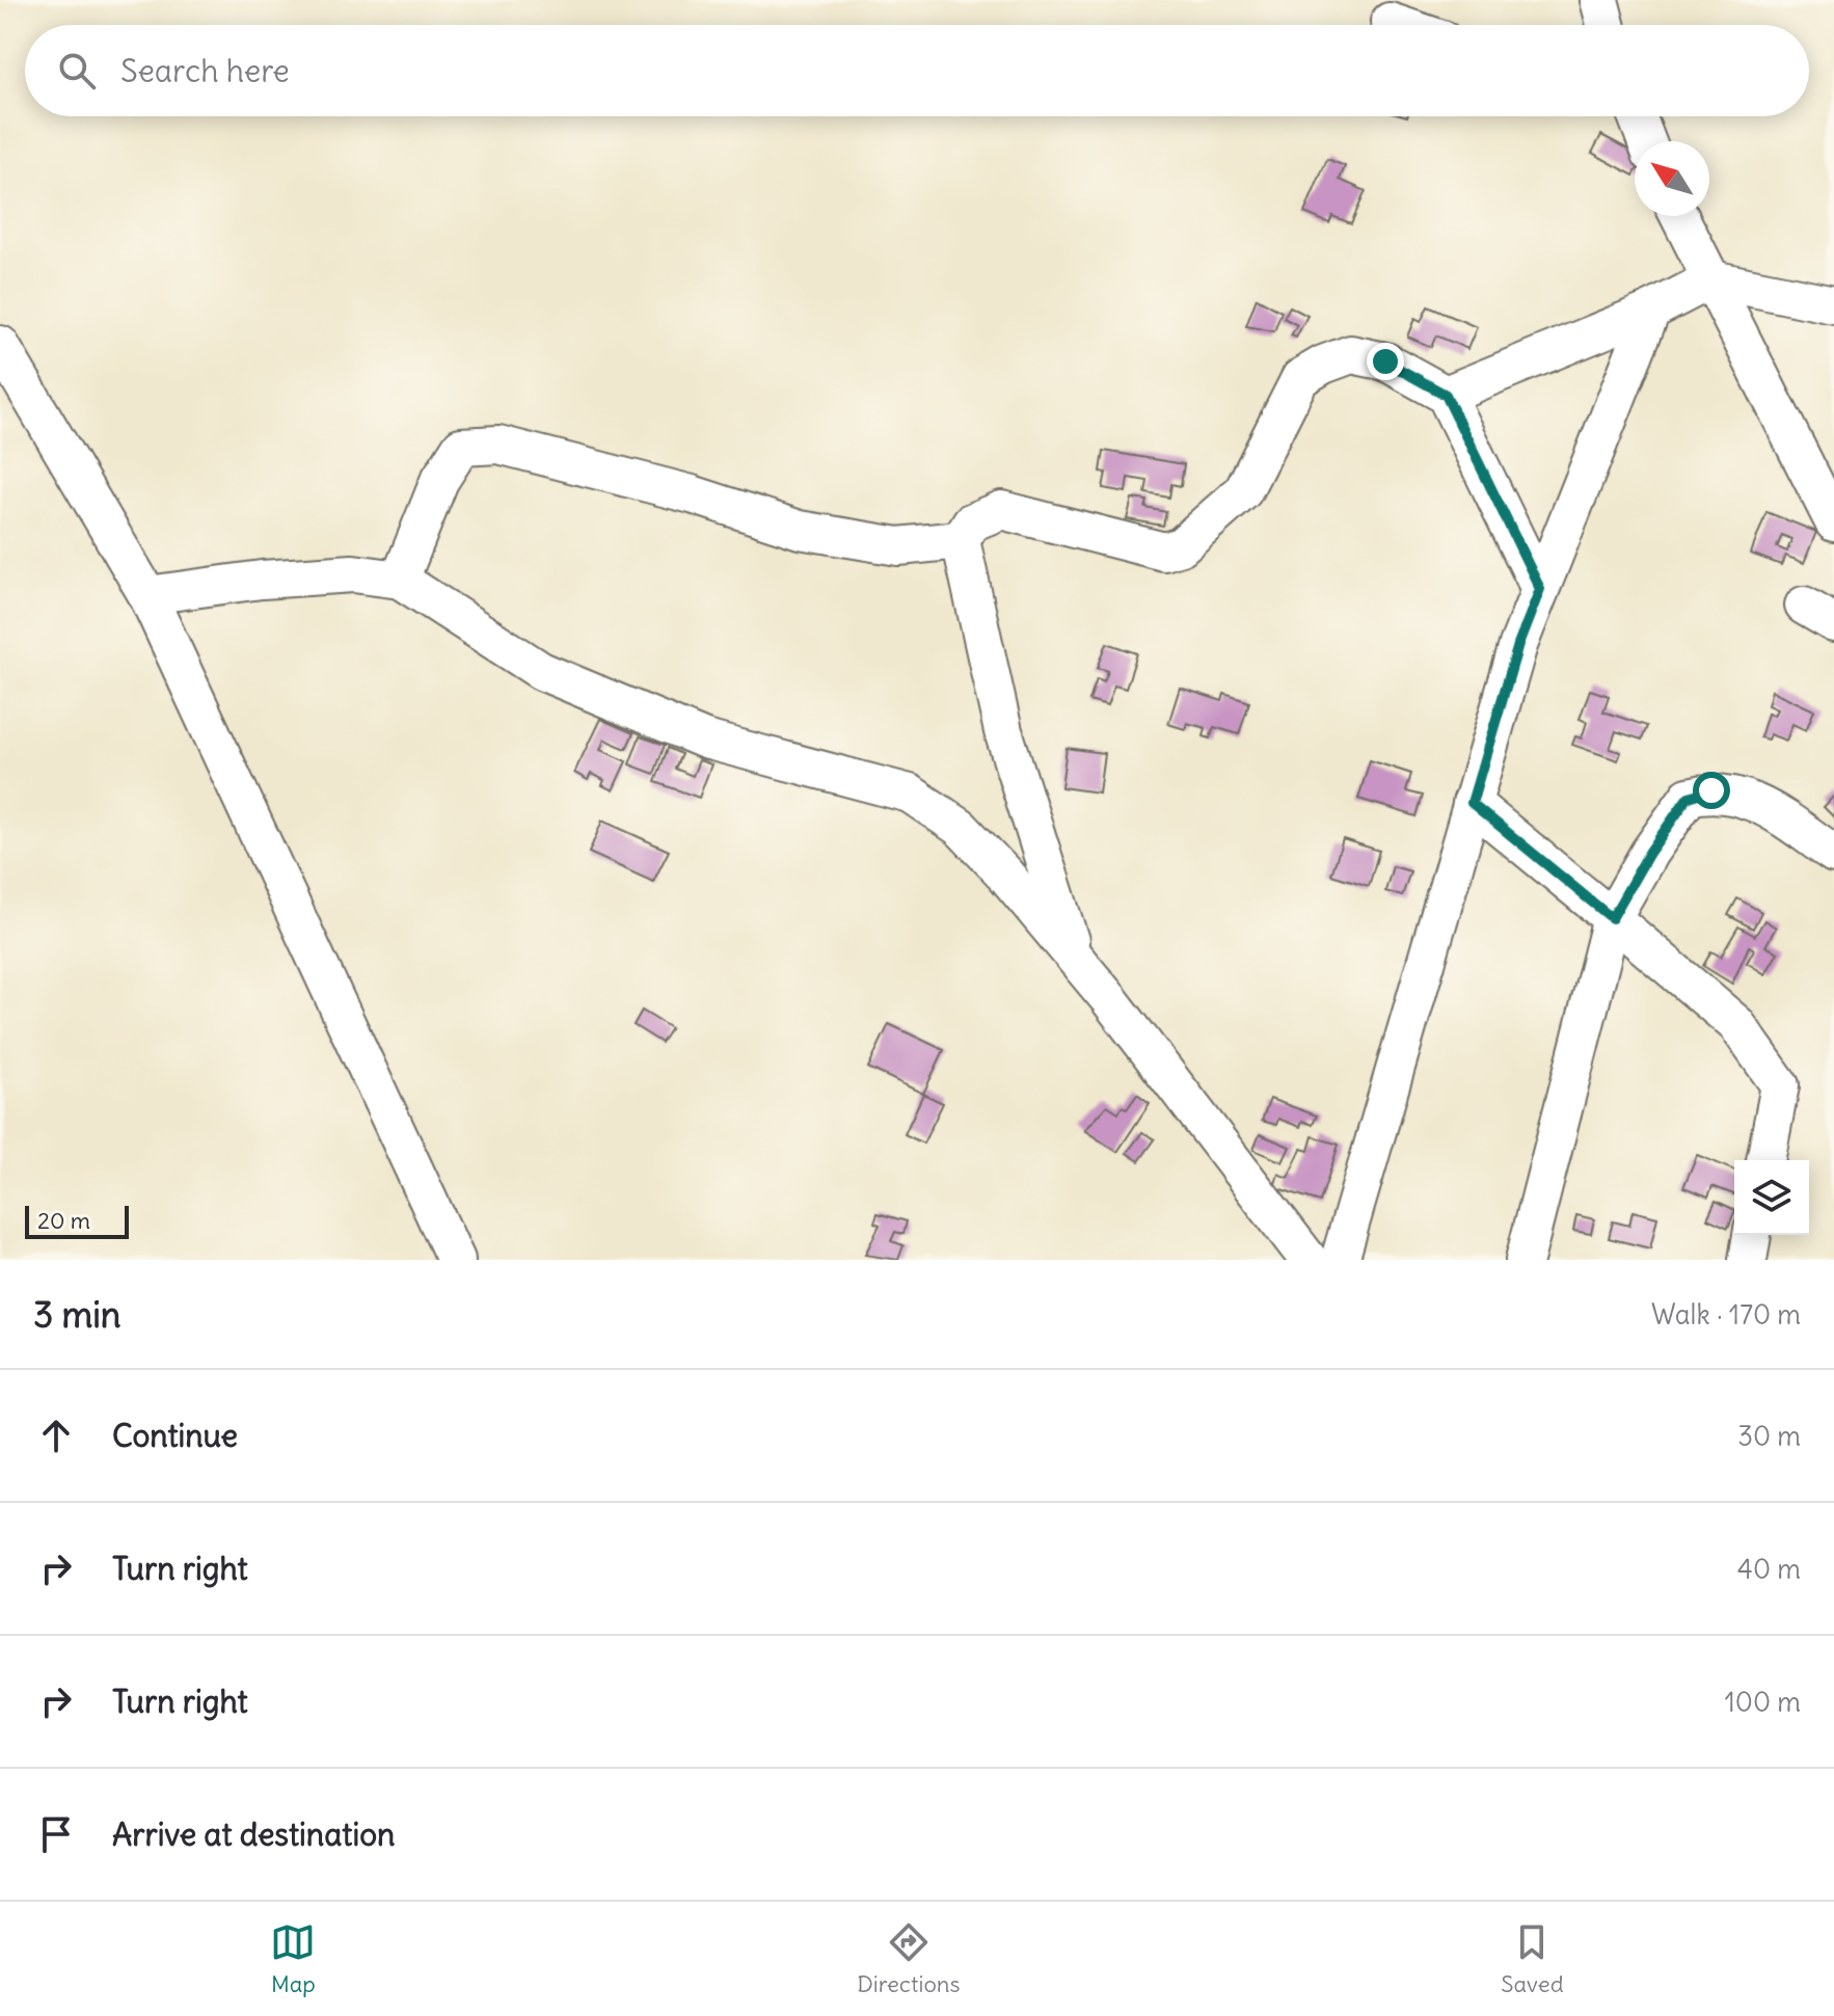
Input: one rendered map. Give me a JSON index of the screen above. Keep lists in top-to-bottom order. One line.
{"scale_bar":"20 m","north":"top left","page":{"search":"Search here","scale":"20 m","heading":["3 min","Walk · 170 m"],"list":[["Continue","30 m"],["Turn right","40 m"],["Turn right","100 m"],"Arrive at destination"],"nav":["Map","Directions","Saved"]}}
